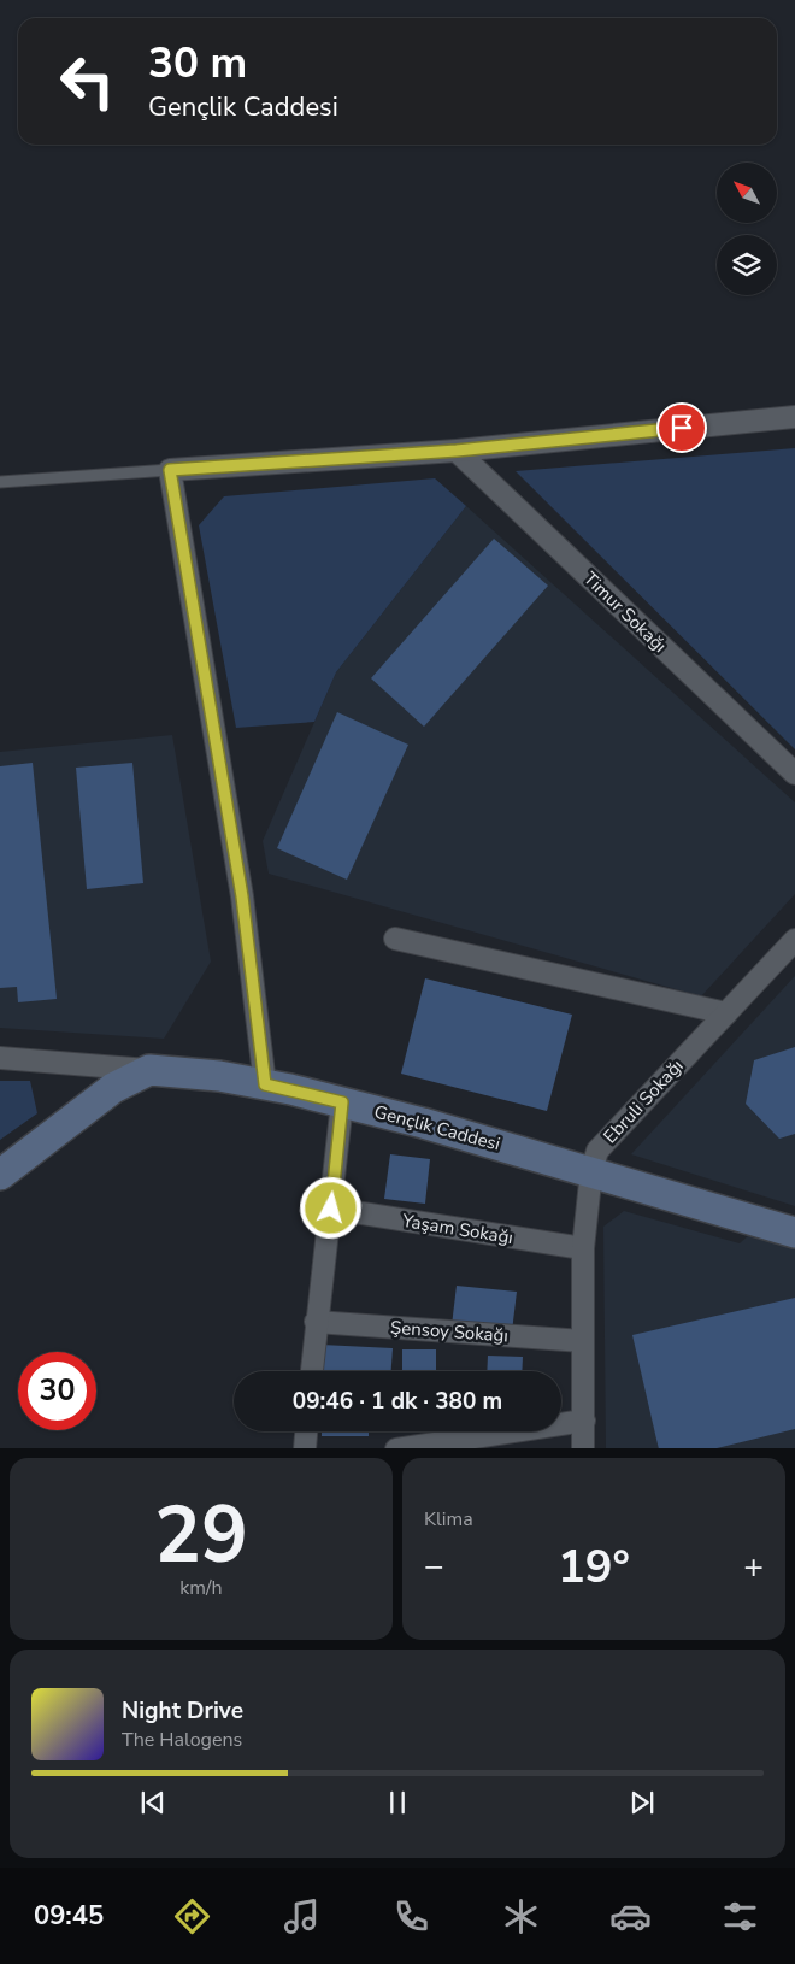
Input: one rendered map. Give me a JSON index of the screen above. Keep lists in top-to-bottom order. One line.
{"streets":{"street":["Timur Sokağı","Ebruli Sokağı","Gençlik Caddesi","Yaşam Sokağı","Şensoy Sokağı"]},"crossings":[["Ebruli Sokağı","Gençlik Caddesi"],["Ebruli Sokağı","Yaşam Sokağı"],["Ebruli Sokağı","Şensoy Sokağı"]],"north":"top left","page":{"turn":["30 m","Gençlik Caddesi"],"limit":"30","trip":"09:46 · 1 dk · 380 m","tile":[["29","km/h"],"Klima"],"heat":["−","19°","+"],"song":["Night Drive","The Halogens"],"tabs":"09:45"}}
